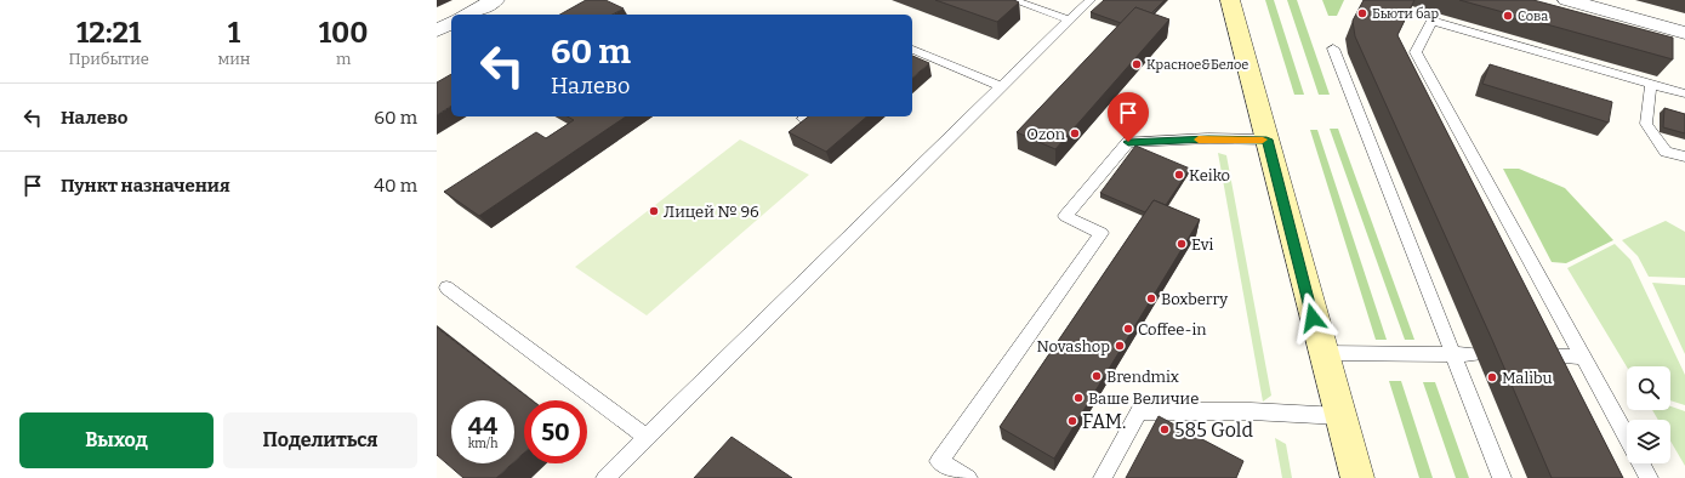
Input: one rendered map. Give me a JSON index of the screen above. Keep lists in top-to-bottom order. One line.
{"places":["Бьюти бар","Сова","Красное&Белое","Ozon","Keiko","Лицей № 96","Evi","Boxberry","Coffee-in","Novashop","Brendmix","Malibu","Ваше Величие","FAM.","585 Gold"],"page":{"eta":["12:21","Прибытие","1","мин","100","m"],"turn":["60 m","Налево"],"list":[{"name":"Налево","value":"60 m"},{"name":"Пункт назначения","value":"40 m"}],"speed":"44 km/h","limit":"50","buttons":["Выход","Поделиться"]}}
